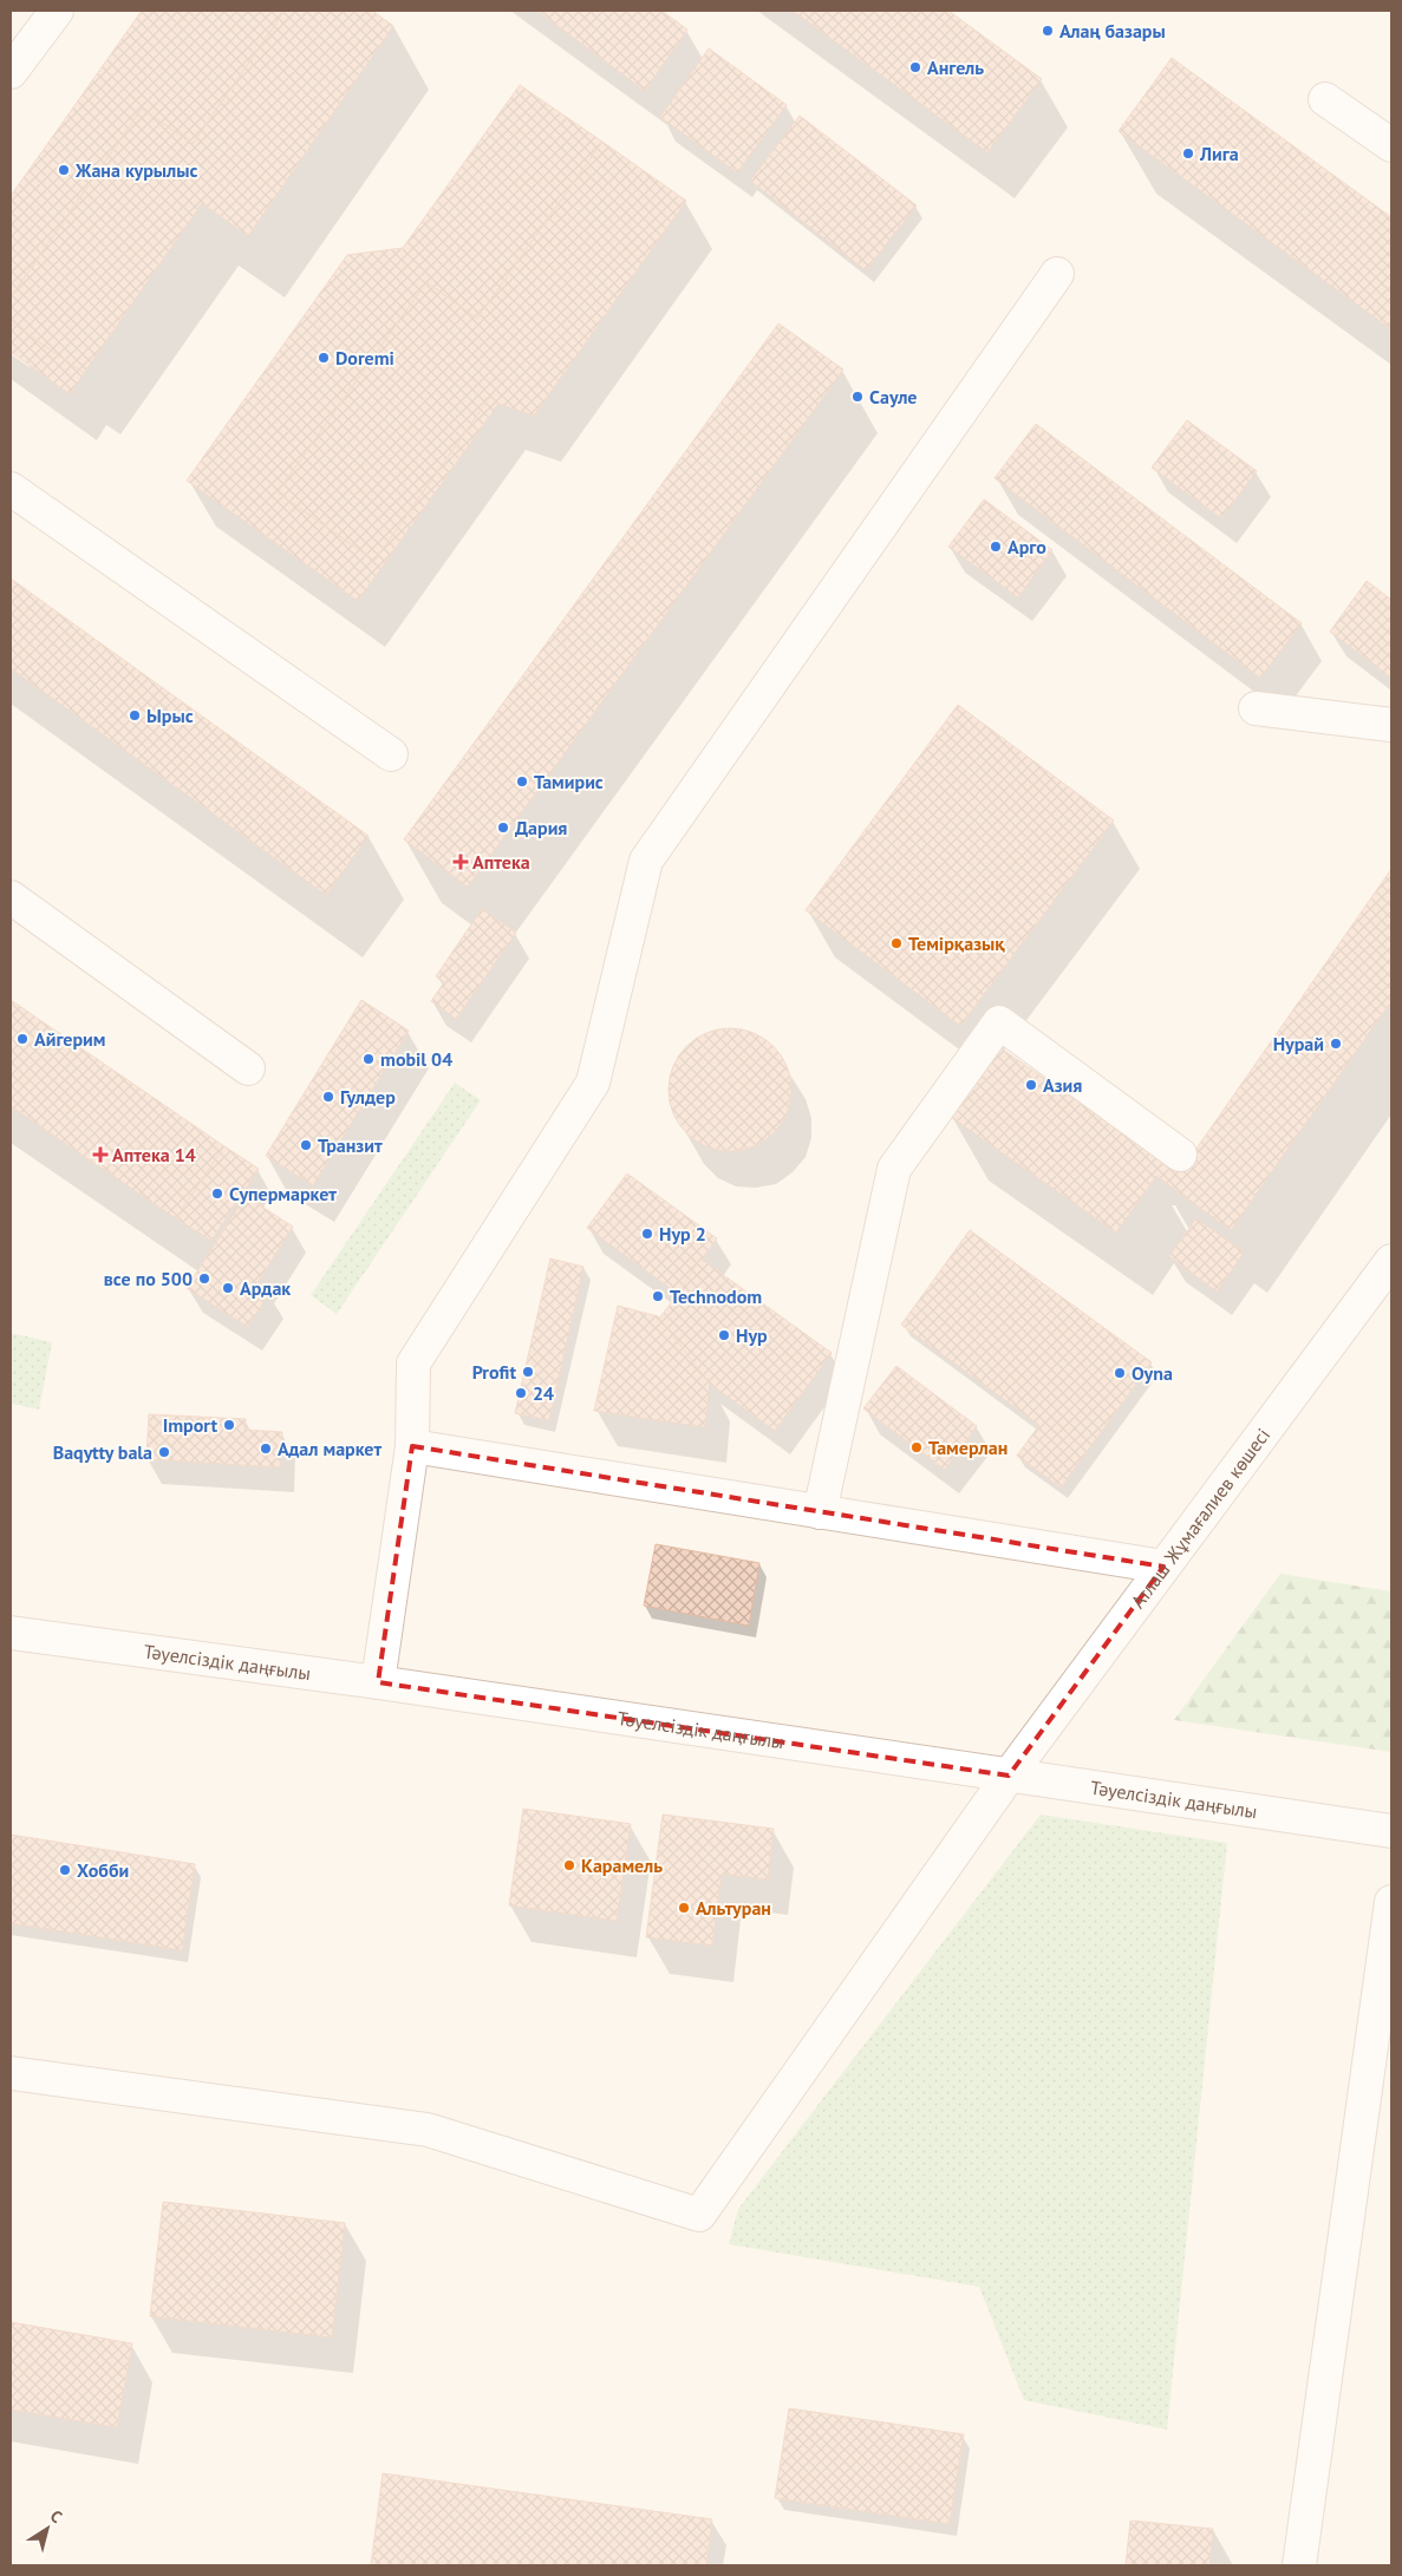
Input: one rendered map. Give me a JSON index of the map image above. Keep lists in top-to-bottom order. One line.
{"streets":{"street":["Атлаш Жұмағалиев көшесі","Тәуелсіздік даңғылы"]},"crossings":[["Атлаш Жұмағалиев көшесі","Тәуелсіздік даңғылы"]],"places":{"other":["Алаң базары","Ангель","Лига","Жана курылыс","Doremi","Сауле","Арго","Ырыс","Тамирис","Дария","Темірқазық","Айгерим","Нурай","mobil 04","Азия","Гулдер","Транзит","Супермаркет","Нур 2","все по 500","Ардак","Technodom","Нур","Profit","Oyna","24","Import","Тамерлан","Адал маркет","Baqytty bala","Карамель","Хобби","Альтуран"],"health":["Аптека","Аптека 14"]},"north":"top right"}
